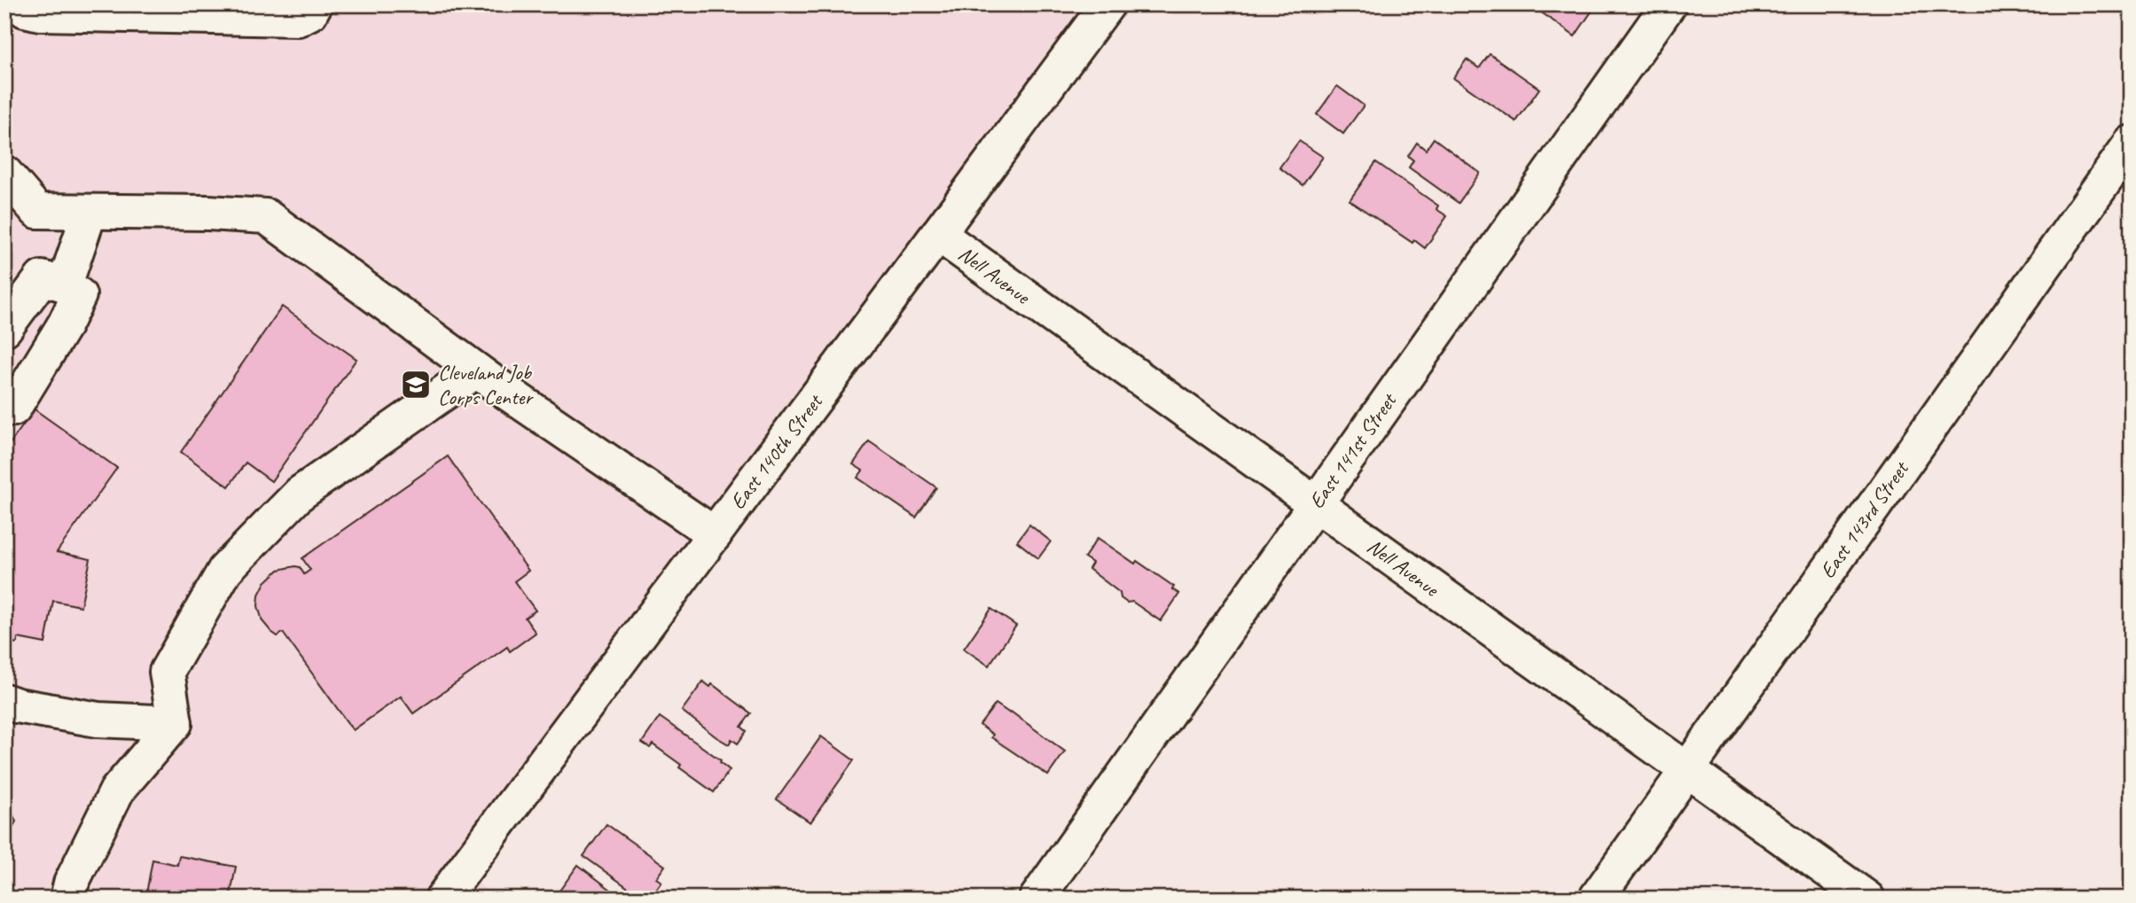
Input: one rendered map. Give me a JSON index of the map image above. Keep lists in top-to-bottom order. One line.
{"streets":{"street":["Nell Avenue","East 141st Street","East 140th Street","East 143rd Street"]},"crossings":[["Nell Avenue","East 141st Street"],["Nell Avenue","East 140th Street"],["Nell Avenue","East 143rd Street"]],"places":{"school or university":["Cleveland Job Corps Center"]}}
